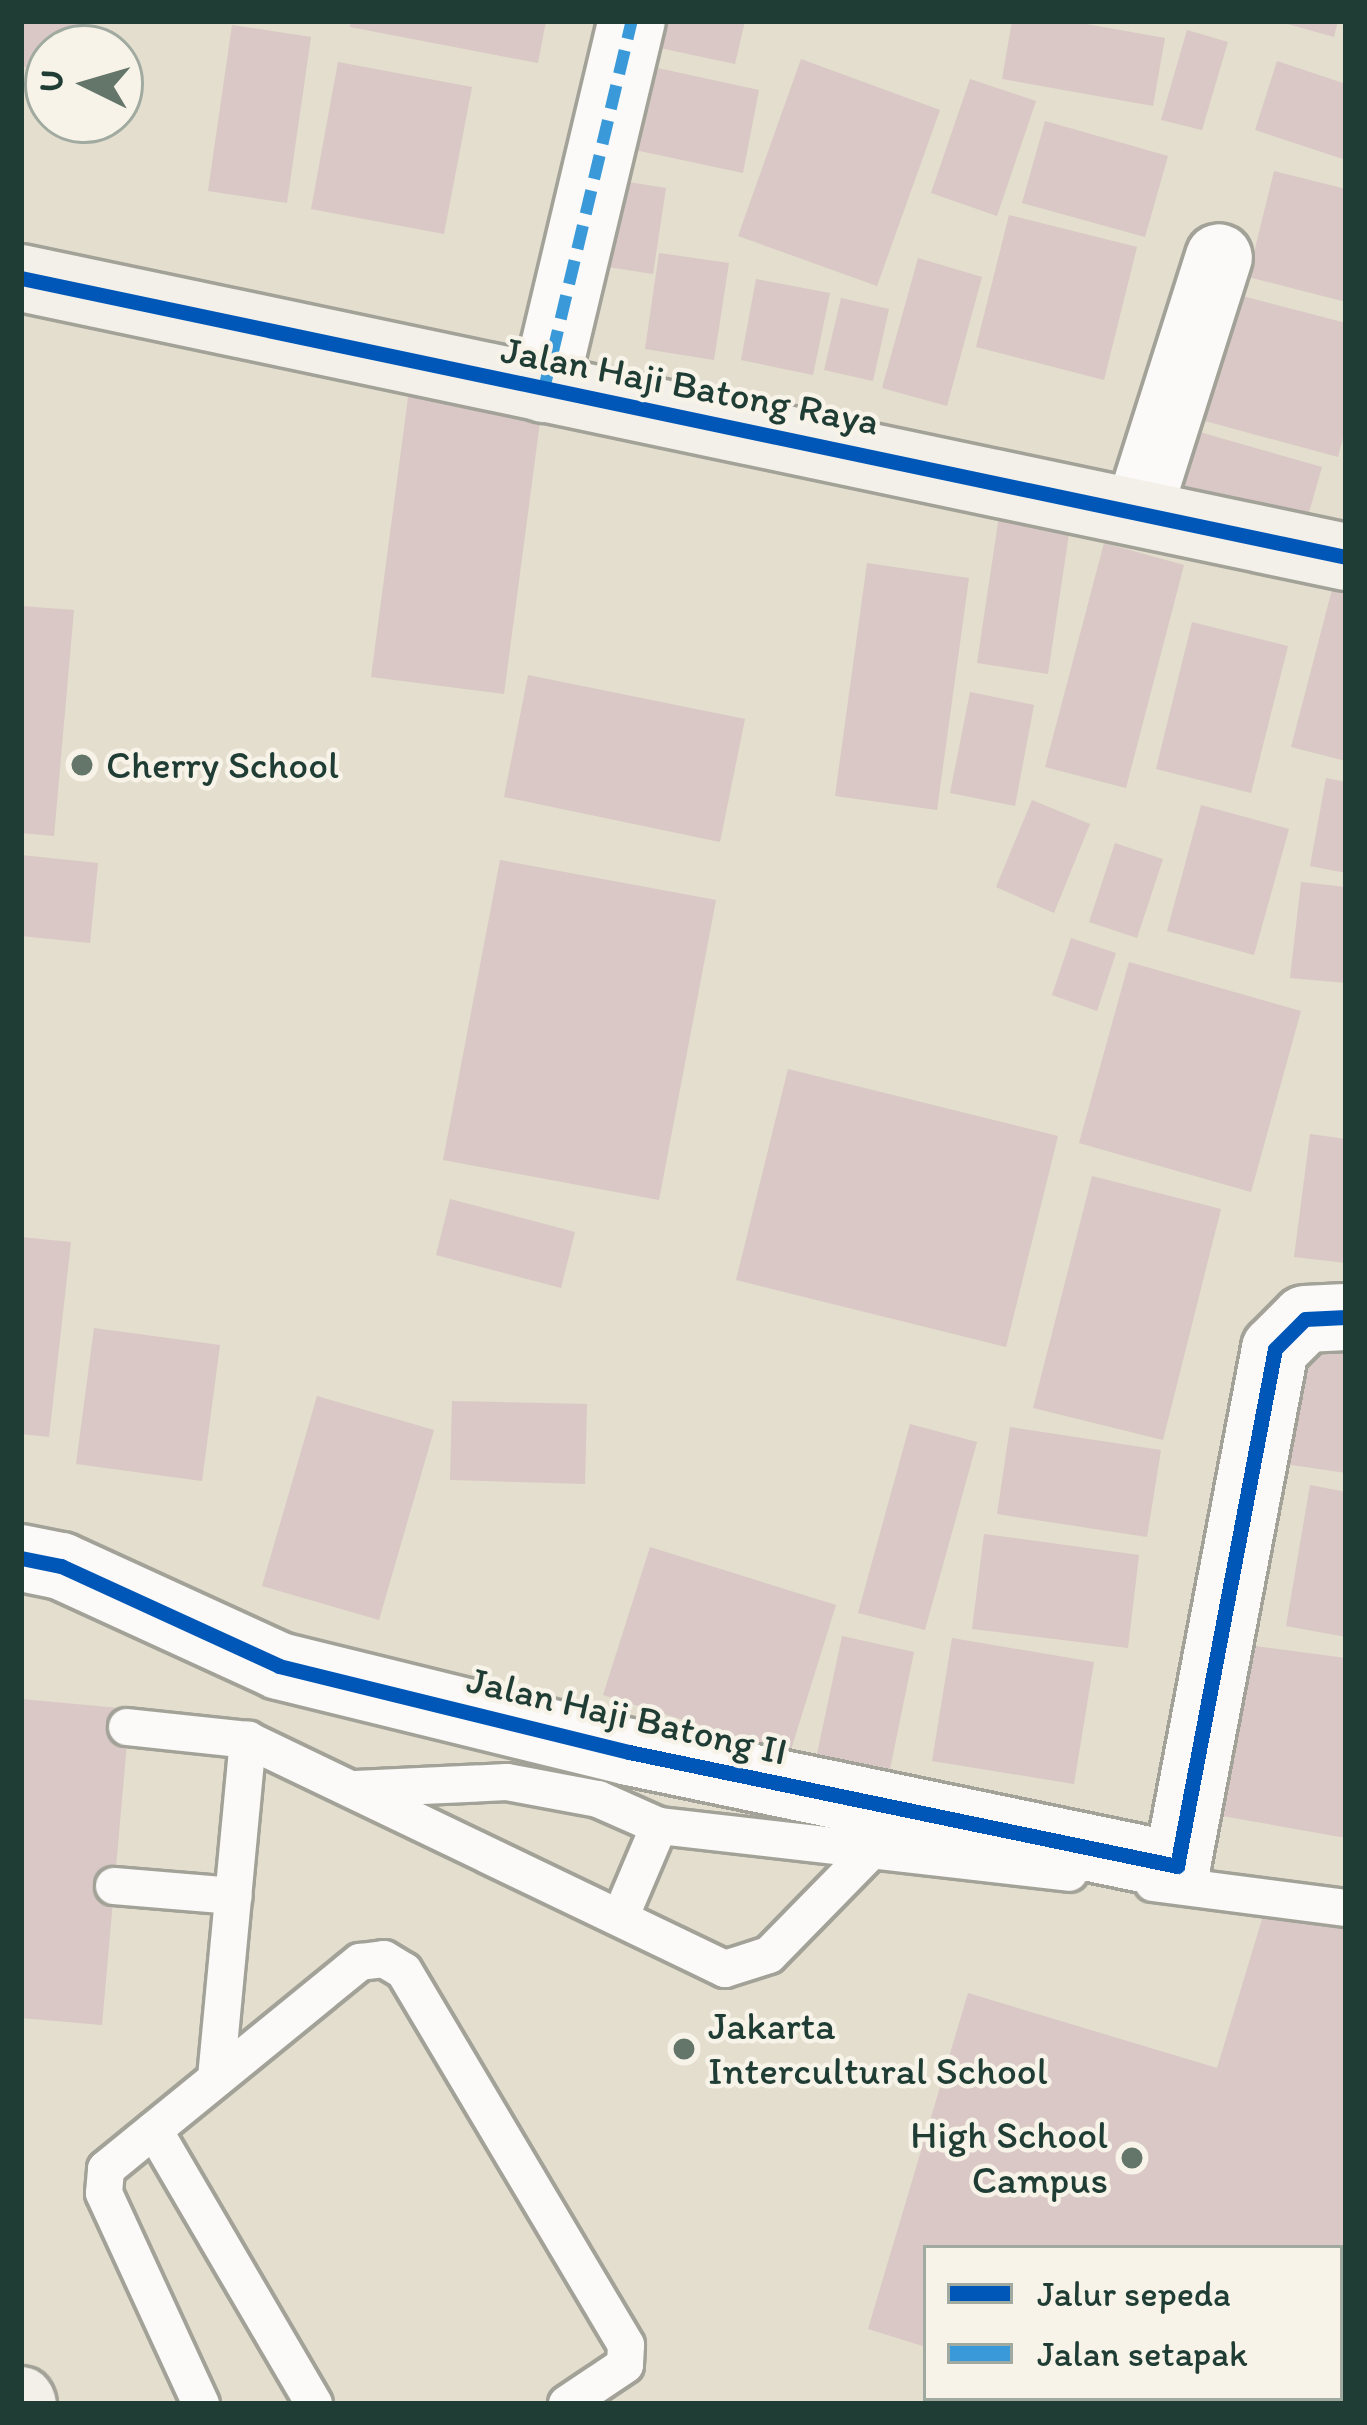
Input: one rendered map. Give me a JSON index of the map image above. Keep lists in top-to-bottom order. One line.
{"streets":{"street":["Jalan Haji Batong Raya","Jalan Haji Batong II"]},"places":["Cherry School","Jakarta Intercultural School","High School Campus"],"legend":["Jalur sepeda","Jalan setapak"],"north":"left"}
